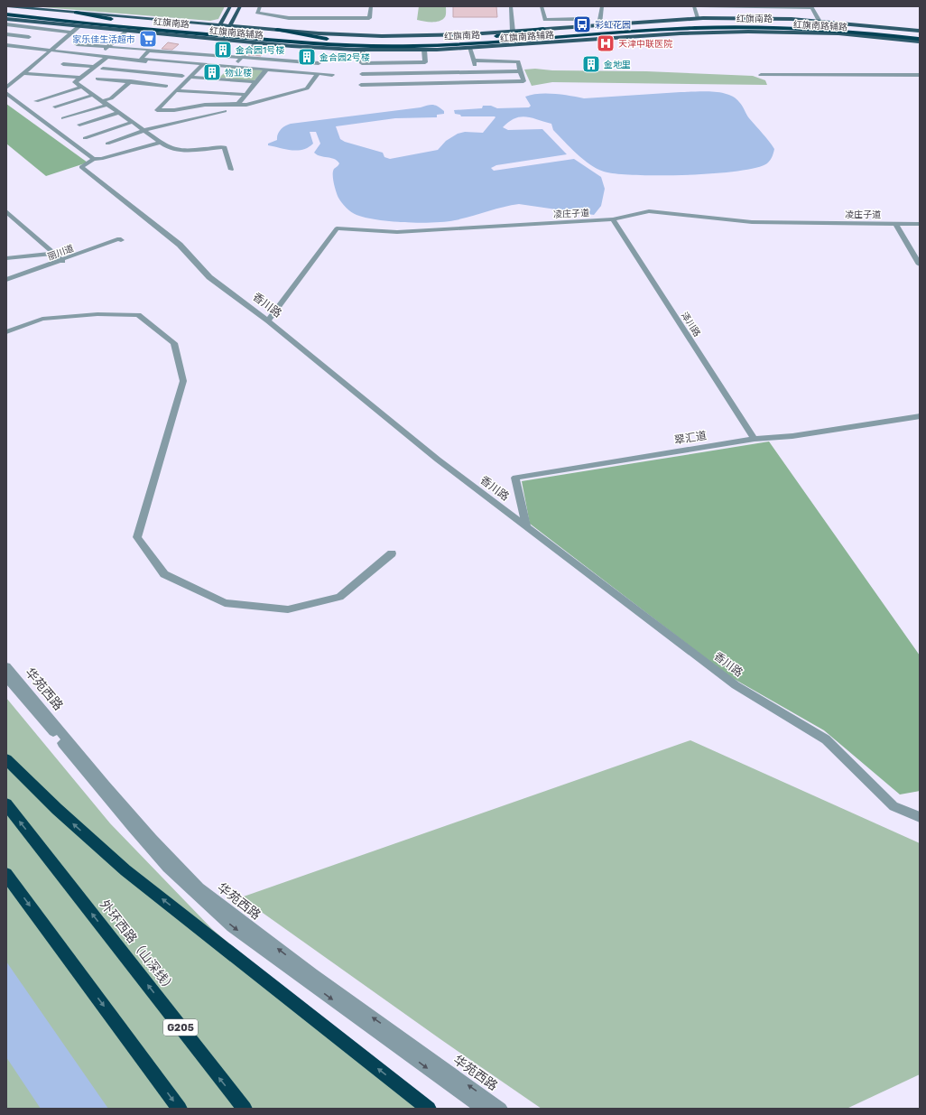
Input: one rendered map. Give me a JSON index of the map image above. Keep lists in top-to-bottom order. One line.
{"streets":{"highway":["红旗南路","外环西路（山深线）","G205"],"main road":["红旗南路辅路"],"street":["凌庄子道","丽川道","香川路","泽川路","翠汇道","华苑西路"]},"crossings":[["凌庄子道","香川路"],["凌庄子道","泽川路"],["香川路","翠汇道"],["泽川路","翠汇道"]],"places":{"bus stop":["彩虹花园"],"supermarket":["家乐佳生活超市"],"hospital":["天津中联医院"],"building":["金合园1号楼","金合园2号楼","金地里","物业楼"]}}
